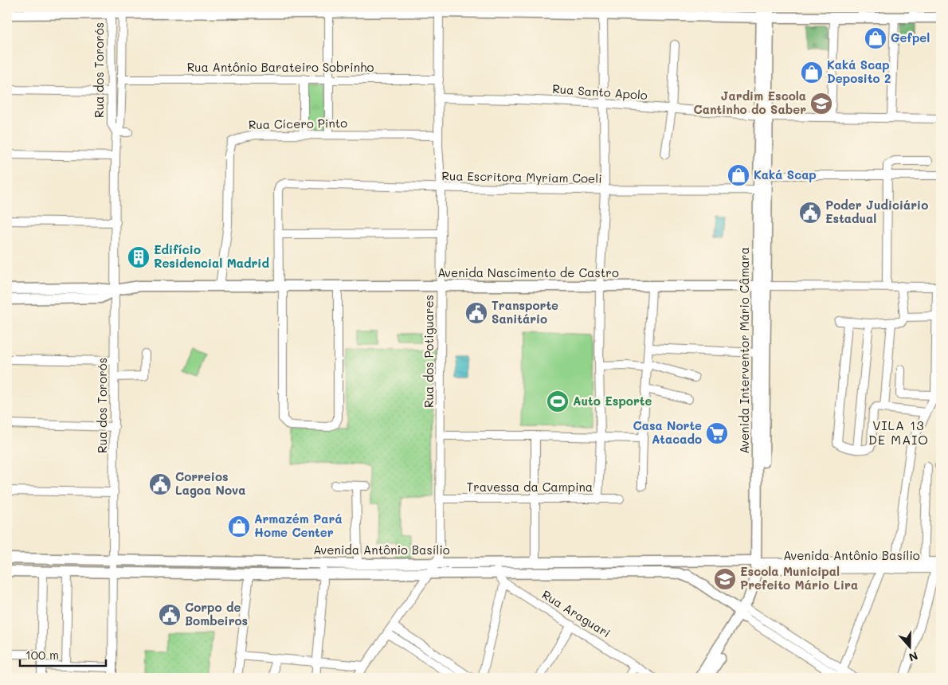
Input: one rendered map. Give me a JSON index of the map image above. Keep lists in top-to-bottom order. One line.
{"streets":{"main road":["Avenida Nascimento de Castro","Avenida Interventor Mário Câmara","Avenida Antônio Basílio"],"street":["Rua Antônio Barateiro Sobrinho","Rua dos Tororós","Rua Santo Apolo","Rua Cícero Pinto","Rua Escritora Myriam Coeli","Rua dos Potiguares","Travessa da Campina","Rua Araguari"]},"crossings":[["Rua Antônio Barateiro Sobrinho","Rua dos Tororós"],["Rua Antônio Barateiro Sobrinho","Rua dos Potiguares"],["Rua dos Tororós","Avenida Nascimento de Castro"],["Rua dos Tororós","Avenida Antônio Basílio"],["Rua Santo Apolo","Avenida Interventor Mário Câmara"],["Rua Santo Apolo","Rua dos Potiguares"],["Rua Cícero Pinto","Avenida Nascimento de Castro"],["Rua Cícero Pinto","Rua dos Potiguares"],["Rua Escritora Myriam Coeli","Avenida Interventor Mário Câmara"],["Rua Escritora Myriam Coeli","Rua dos Potiguares"],["Avenida Nascimento de Castro","Avenida Interventor Mário Câmara"],["Avenida Nascimento de Castro","Rua dos Potiguares"],["Avenida Interventor Mário Câmara","Avenida Antônio Basílio"],["Rua dos Potiguares","Travessa da Campina"],["Rua dos Potiguares","Avenida Antônio Basílio"],["Avenida Antônio Basílio","Rua Araguari"]],"districts":["VILA 13 DE MAIO"],"places":{"shop":["Gefpel","Kaká Scap Deposito 2","Kaká Scap","Armazém Pará Home Center"],"school or university":["Jardim Escola Cantinho do Saber","Escola Municipal Prefeito Mário Lira"],"public building":["Poder Judiciário Estadual","Transporte Sanitário","Correios Lagoa Nova","Corpo de Bombeiros"],"building":["Edifício Residencial Madrid"],"sports":["Auto Esporte"],"supermarket":["Casa Norte Atacado"]},"scale_bar":"100 m","north":"bottom"}
